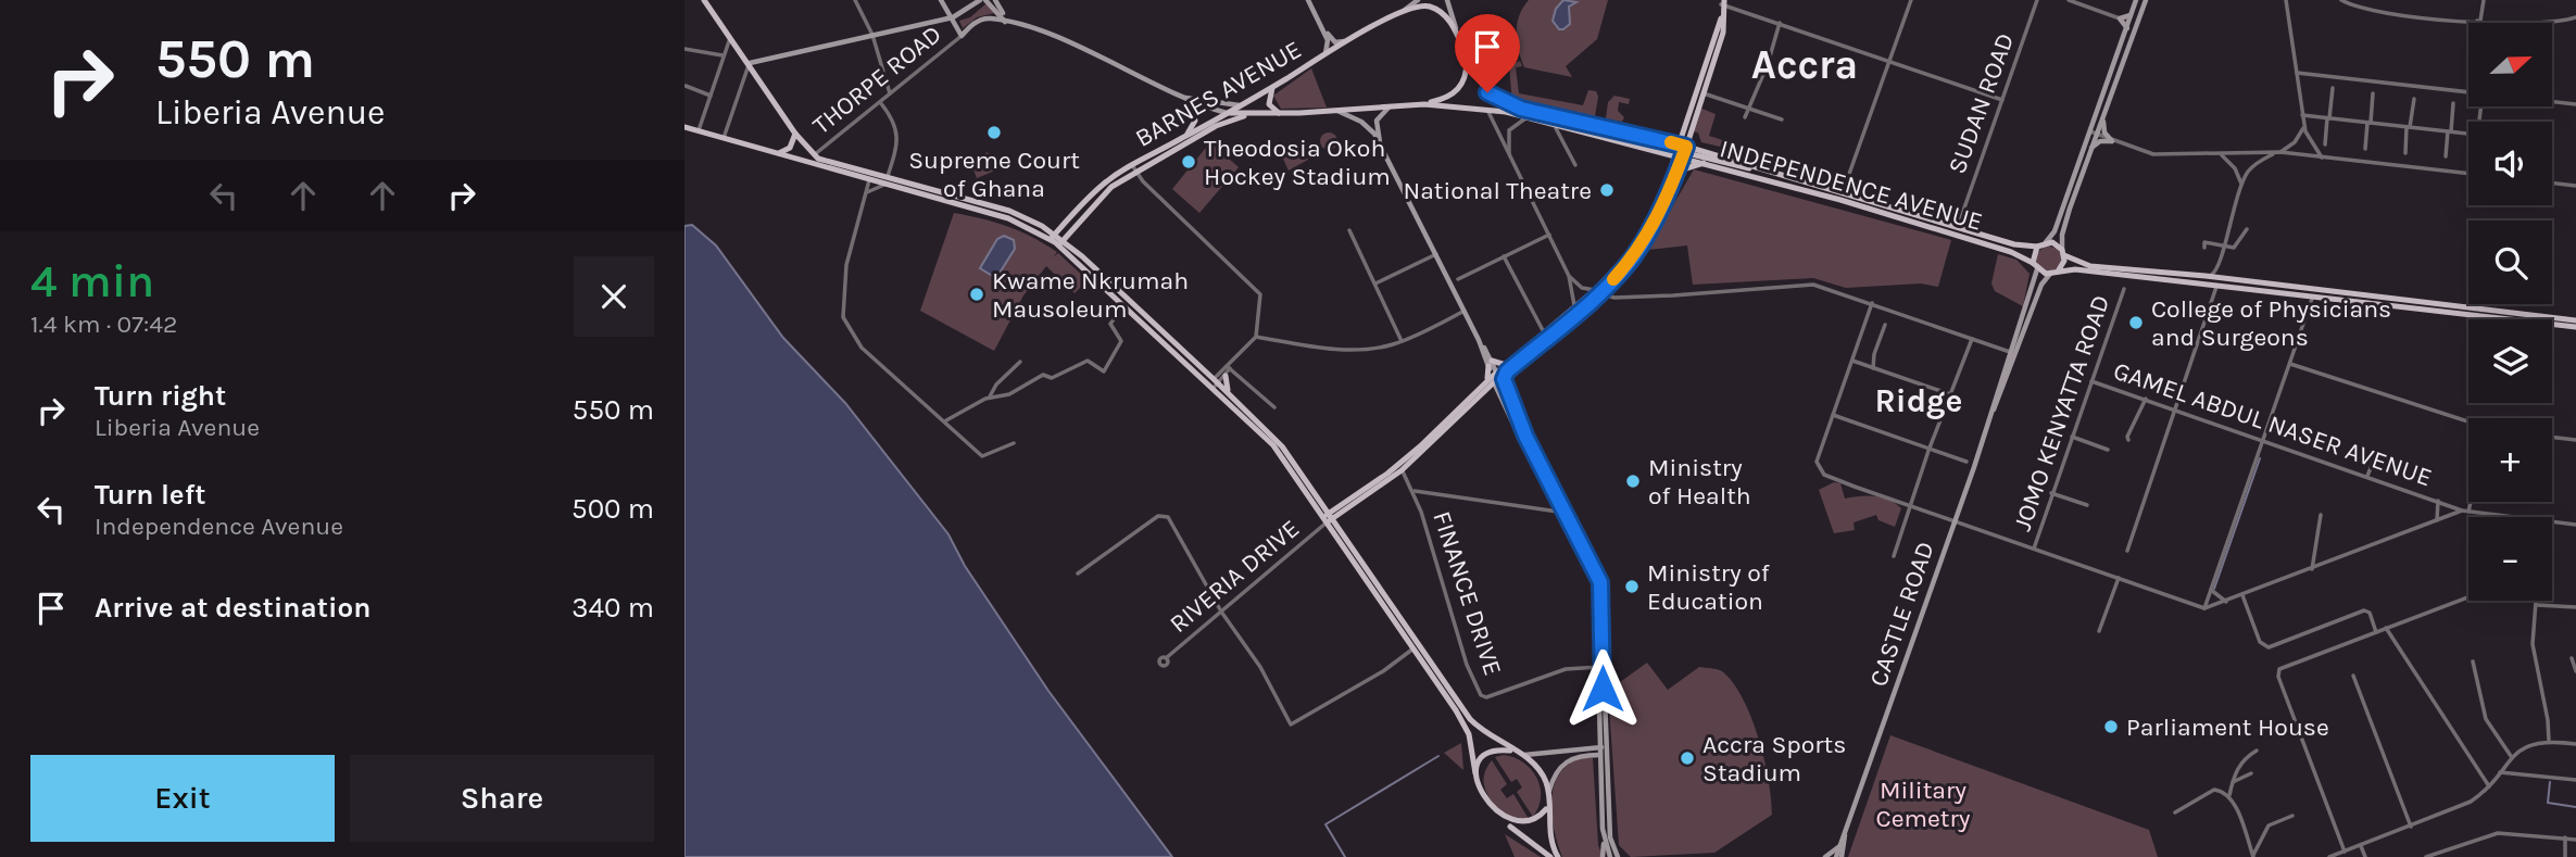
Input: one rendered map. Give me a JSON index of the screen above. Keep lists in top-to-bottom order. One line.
{"streets":{"main road":["THORPE ROAD","BARNES AVENUE","INDEPENDENCE AVENUE","CASTLE ROAD"],"street":["SUDAN ROAD","JOMO KENYATTA ROAD","GAMEL ABDUL NASER AVENUE","RIVERIA DRIVE","FINANCE DRIVE"]},"crossings":[["BARNES AVENUE","INDEPENDENCE AVENUE"],["SUDAN ROAD","INDEPENDENCE AVENUE"],["INDEPENDENCE AVENUE","CASTLE ROAD"],["JOMO KENYATTA ROAD","GAMEL ABDUL NASER AVENUE"]],"districts":["Accra","Ridge"],"parks":["Military Cemetry"],"places":["Supreme Court of Ghana","Theodosia Okoh Hockey Stadium","National Theatre","Kwame Nkrumah Mausoleum","College of Physicians and Surgeons","Ministry of Health","Ministry of Education","Parliament House","Accra Sports Stadium"],"north":"right","page":{"turn":["550 m","Liberia Avenue"],"map_buttons":["+","−"],"heading":["4 min","1.4 km · 07:42"],"list":[{"name":"Turn right","note":"Liberia Avenue","value":"550 m"},{"name":"Turn left","note":"Independence Avenue","value":"500 m"},{"name":"Arrive at destination","value":"340 m"}],"buttons":["Exit","Share"]}}
